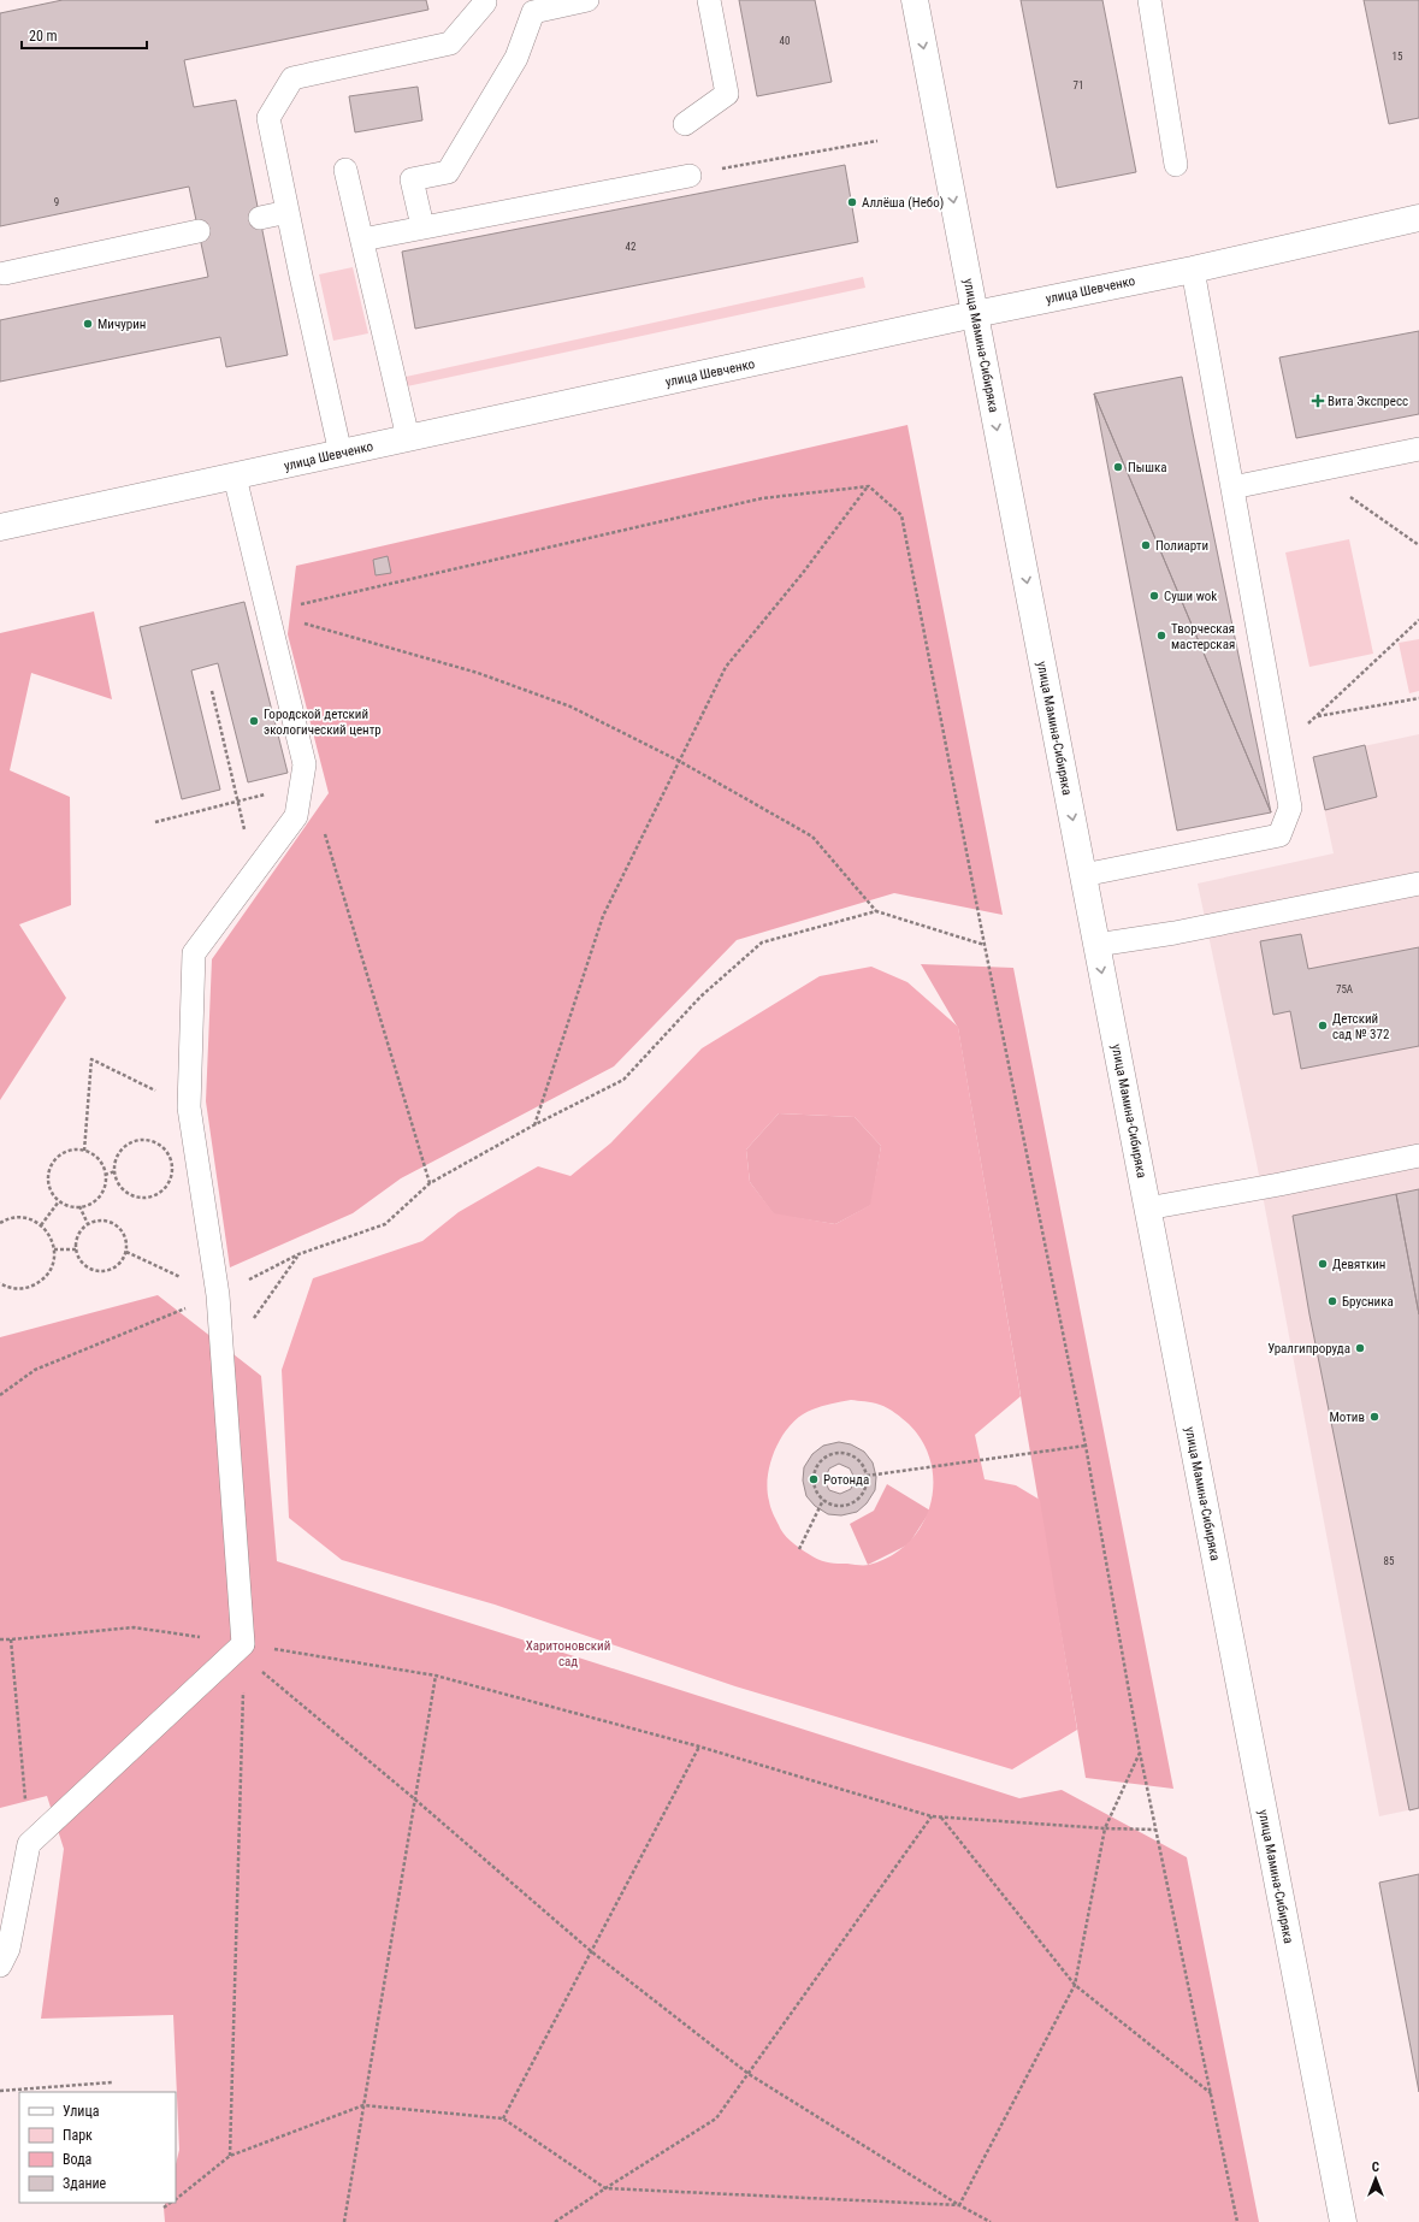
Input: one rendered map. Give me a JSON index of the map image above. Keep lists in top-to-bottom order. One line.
{"streets":{"street":["улица Шевченко","улица Мамина-Сибиряка"]},"crossings":[["улица Шевченко","улица Мамина-Сибиряка"]],"one_way":["улица Мамина-Сибиряка"],"parks":["Харитоновский сад"],"places":{"other":["Аллёша (Небо)","Мичурин","Пышка","Полиарти","Суши wok","Творческая мастерская","Городской детский экологический центр","Детский сад № 372","Девяткин","Брусника","Уралгипроруда","Мотив","Ротонда"],"health":["Вита Экспресс"]},"house_numbers":["40","15","71","9","42","75А","85"],"legend":["Улица","Парк","Вода","Здание"],"scale_bar":"20 m","north":"top"}
